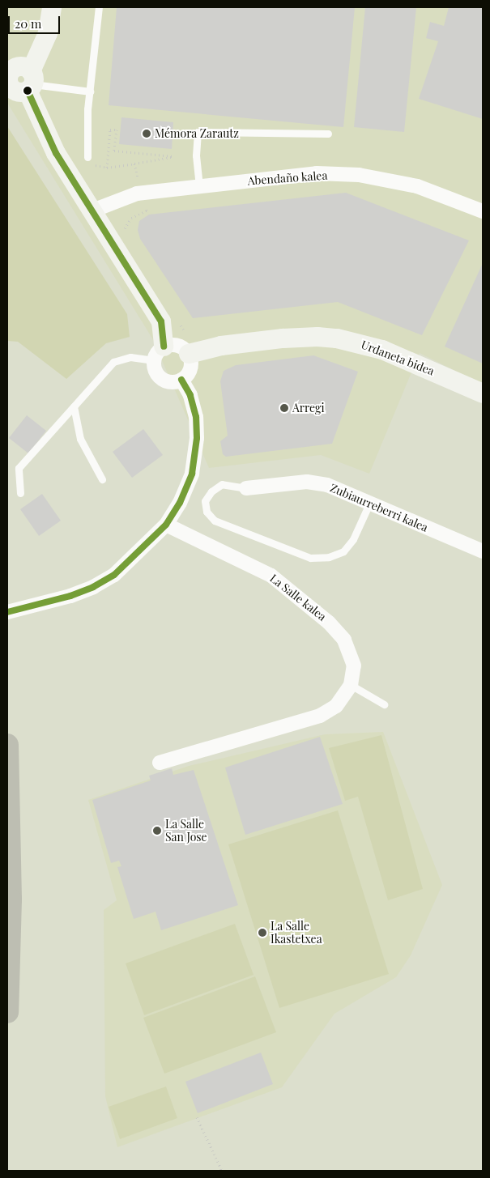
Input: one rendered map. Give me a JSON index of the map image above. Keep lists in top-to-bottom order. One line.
{"streets":{"street":["Abendaño kalea","Urdaneta bidea","Zubiaurreberri kalea","La Salle kalea"]},"places":["Mémora Zarautz","Arregi","La Salle San Jose","La Salle Ikastetxea"],"scale_bar":"20 m"}
